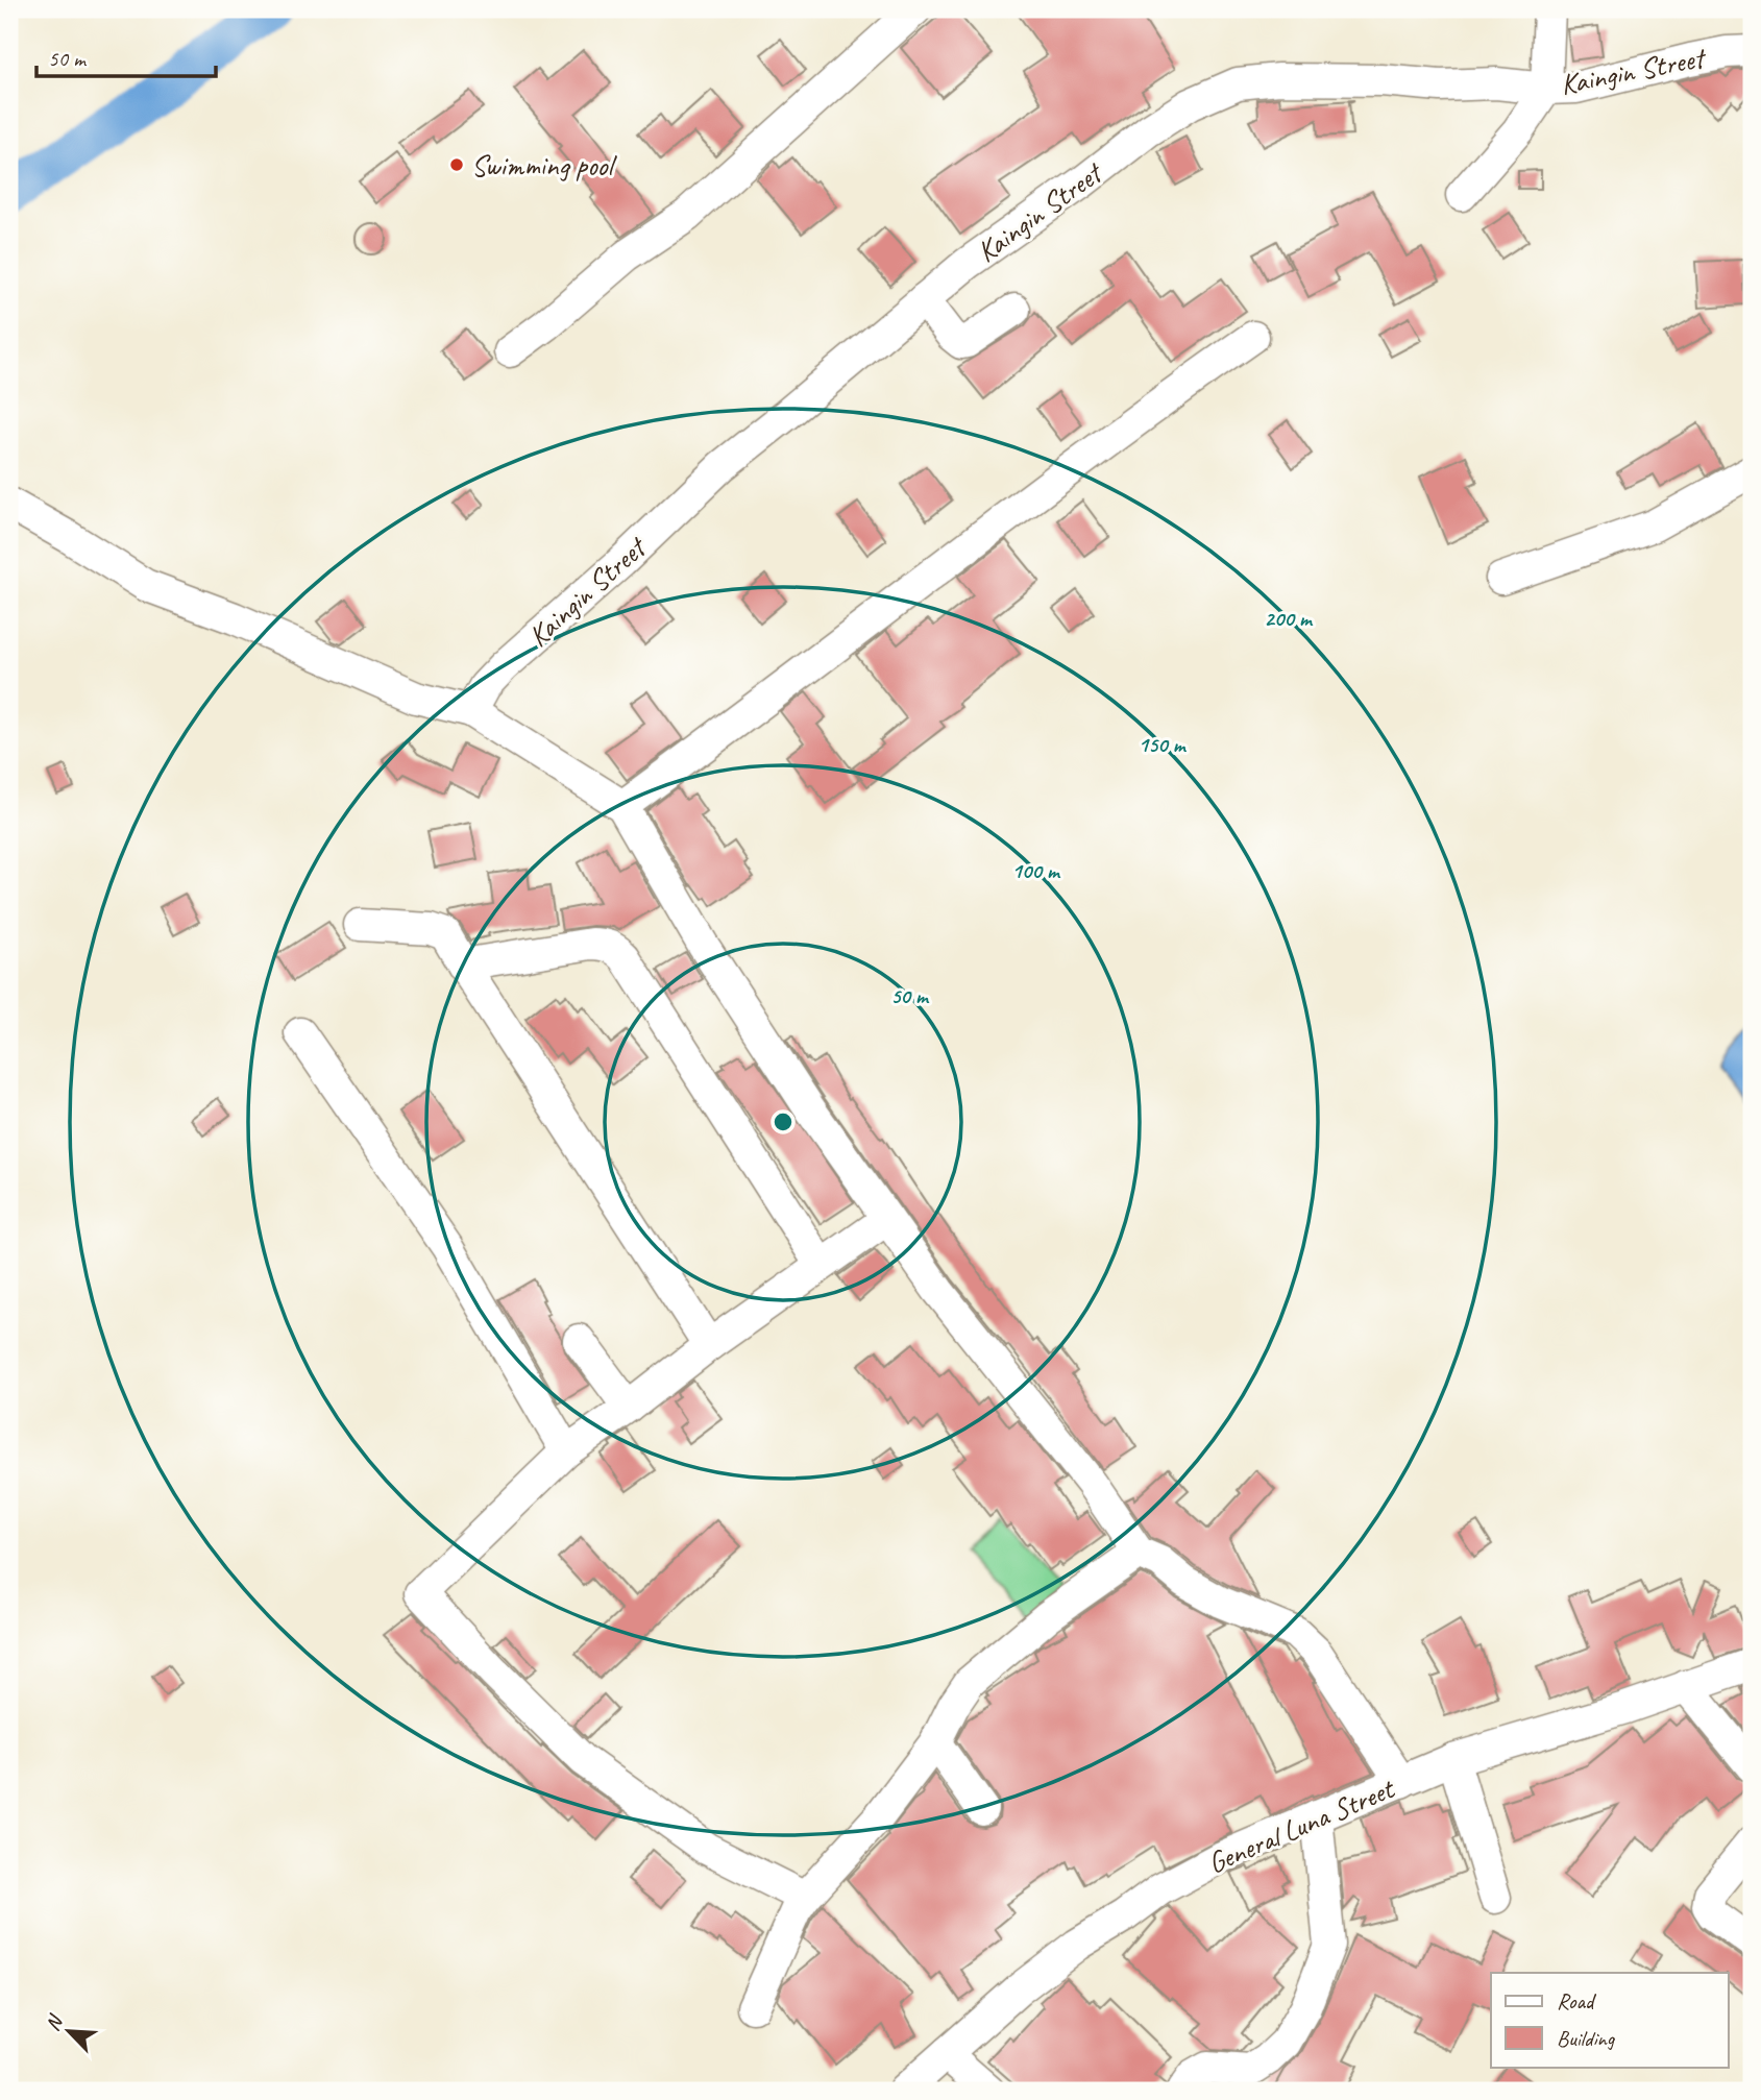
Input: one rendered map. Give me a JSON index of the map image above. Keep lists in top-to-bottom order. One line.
{"streets":{"street":["Kaingin Street","General Luna Street"]},"places":["Swimming pool"],"legend":["Road","Building"],"scale_bar":"50 m","north":"top left","rings":["200 m","150 m","100 m","50 m"]}
